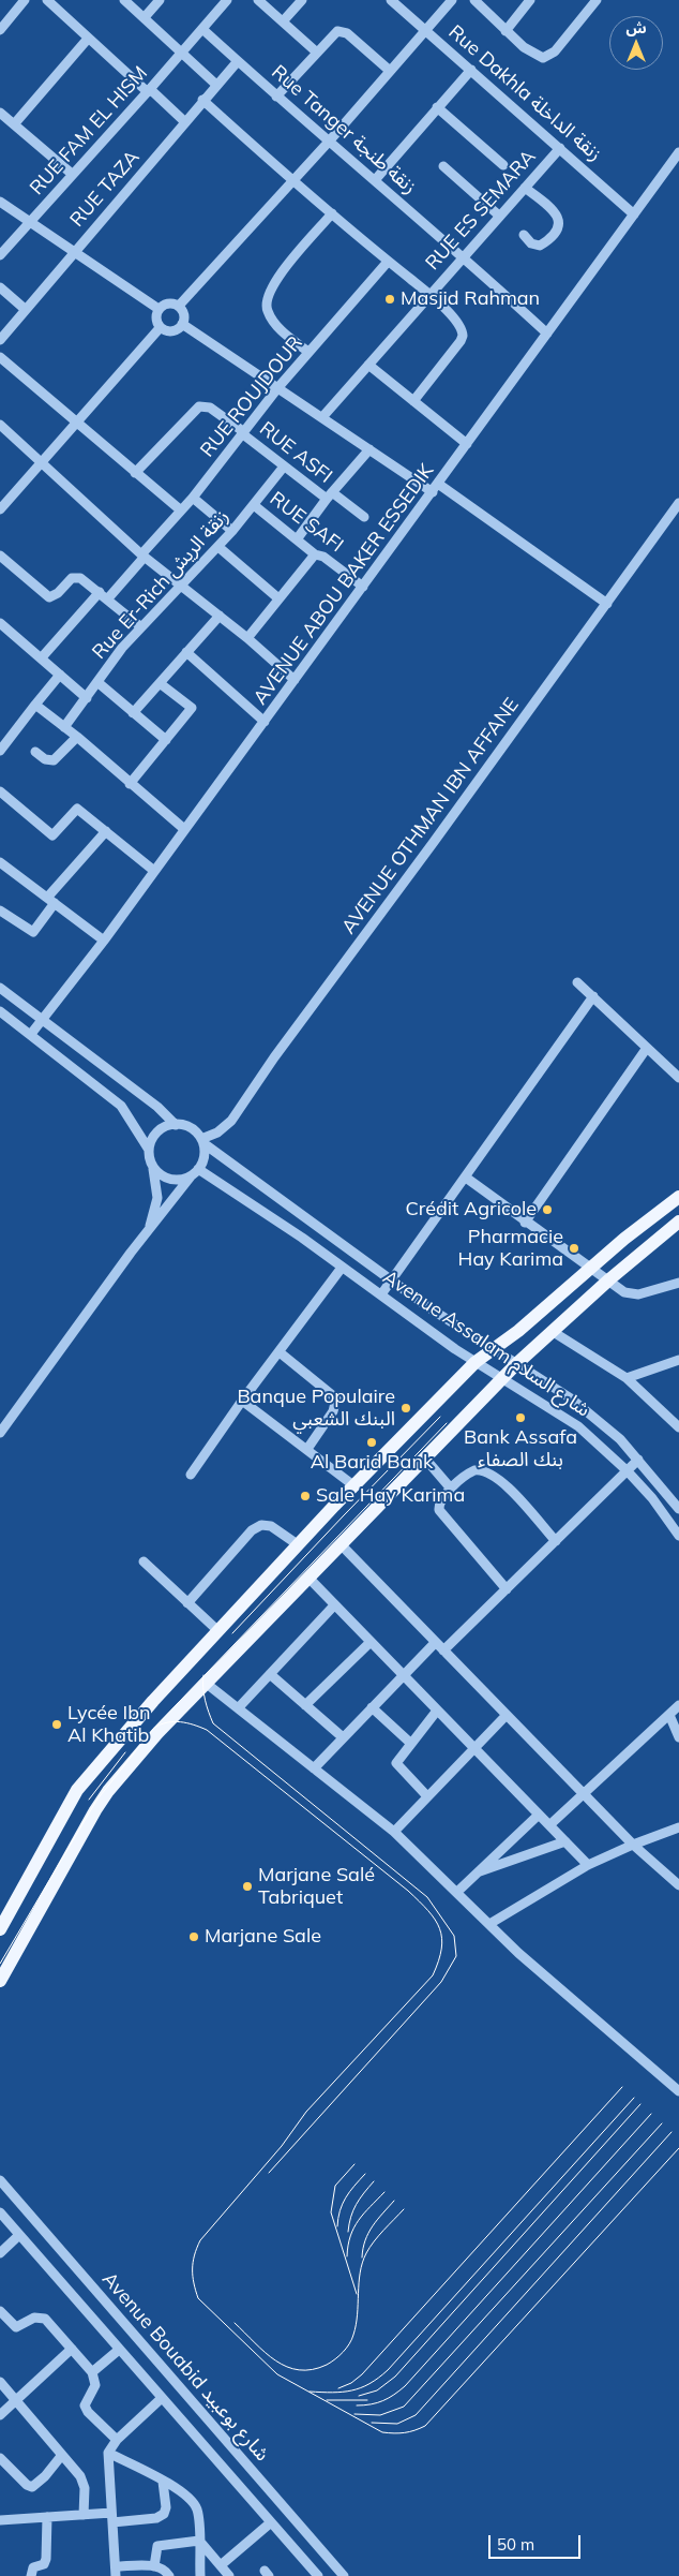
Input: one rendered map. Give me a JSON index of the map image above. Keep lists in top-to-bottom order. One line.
{"streets":{"street":["Rue Dakhla زنقة الداخلة","Rue Tanger زنقة طنجة","RUE FAM EL HISM","RUE TAZA","RUE ES SEMARA","RUE ROUJDOUR","RUE ASFI","RUE SAFI","Rue Er-Rich زنقة الريش","AVENUE ABOU BAKER ESSEDIK","AVENUE OTHMAN IBN AFFANE","Avenue Assalam شارع السلام","Avenue Bouabid شارع بوعبيد"]},"crossings":[["Rue Dakhla زنقة الداخلة","RUE ES SEMARA"],["Rue Dakhla زنقة الداخلة","AVENUE ABOU BAKER ESSEDIK"],["Rue Tanger زنقة طنجة","RUE FAM EL HISM"],["Rue Tanger زنقة طنجة","RUE TAZA"],["Rue Tanger زنقة طنجة","RUE ES SEMARA"],["Rue Tanger زنقة طنجة","AVENUE ABOU BAKER ESSEDIK"],["RUE ROUJDOUR","RUE ASFI"],["RUE ASFI","RUE SAFI"],["RUE ASFI","Rue Er-Rich زنقة الريش"],["RUE SAFI","Rue Er-Rich زنقة الريش"],["RUE SAFI","AVENUE ABOU BAKER ESSEDIK"],["AVENUE OTHMAN IBN AFFANE","Avenue Assalam شارع السلام"]],"places":["Masjid Rahman","Crédit Agricole","Pharmacie Hay Karima","Banque Populaire البنك الشعبي","Bank Assafa بنك الصفاء","Al Barid Bank","Sale Hay Karima","Lycée Ibn Al Khatib","Marjane Salé Tabriquet","Marjane Sale"],"scale_bar":"50 m","north":"top"}
